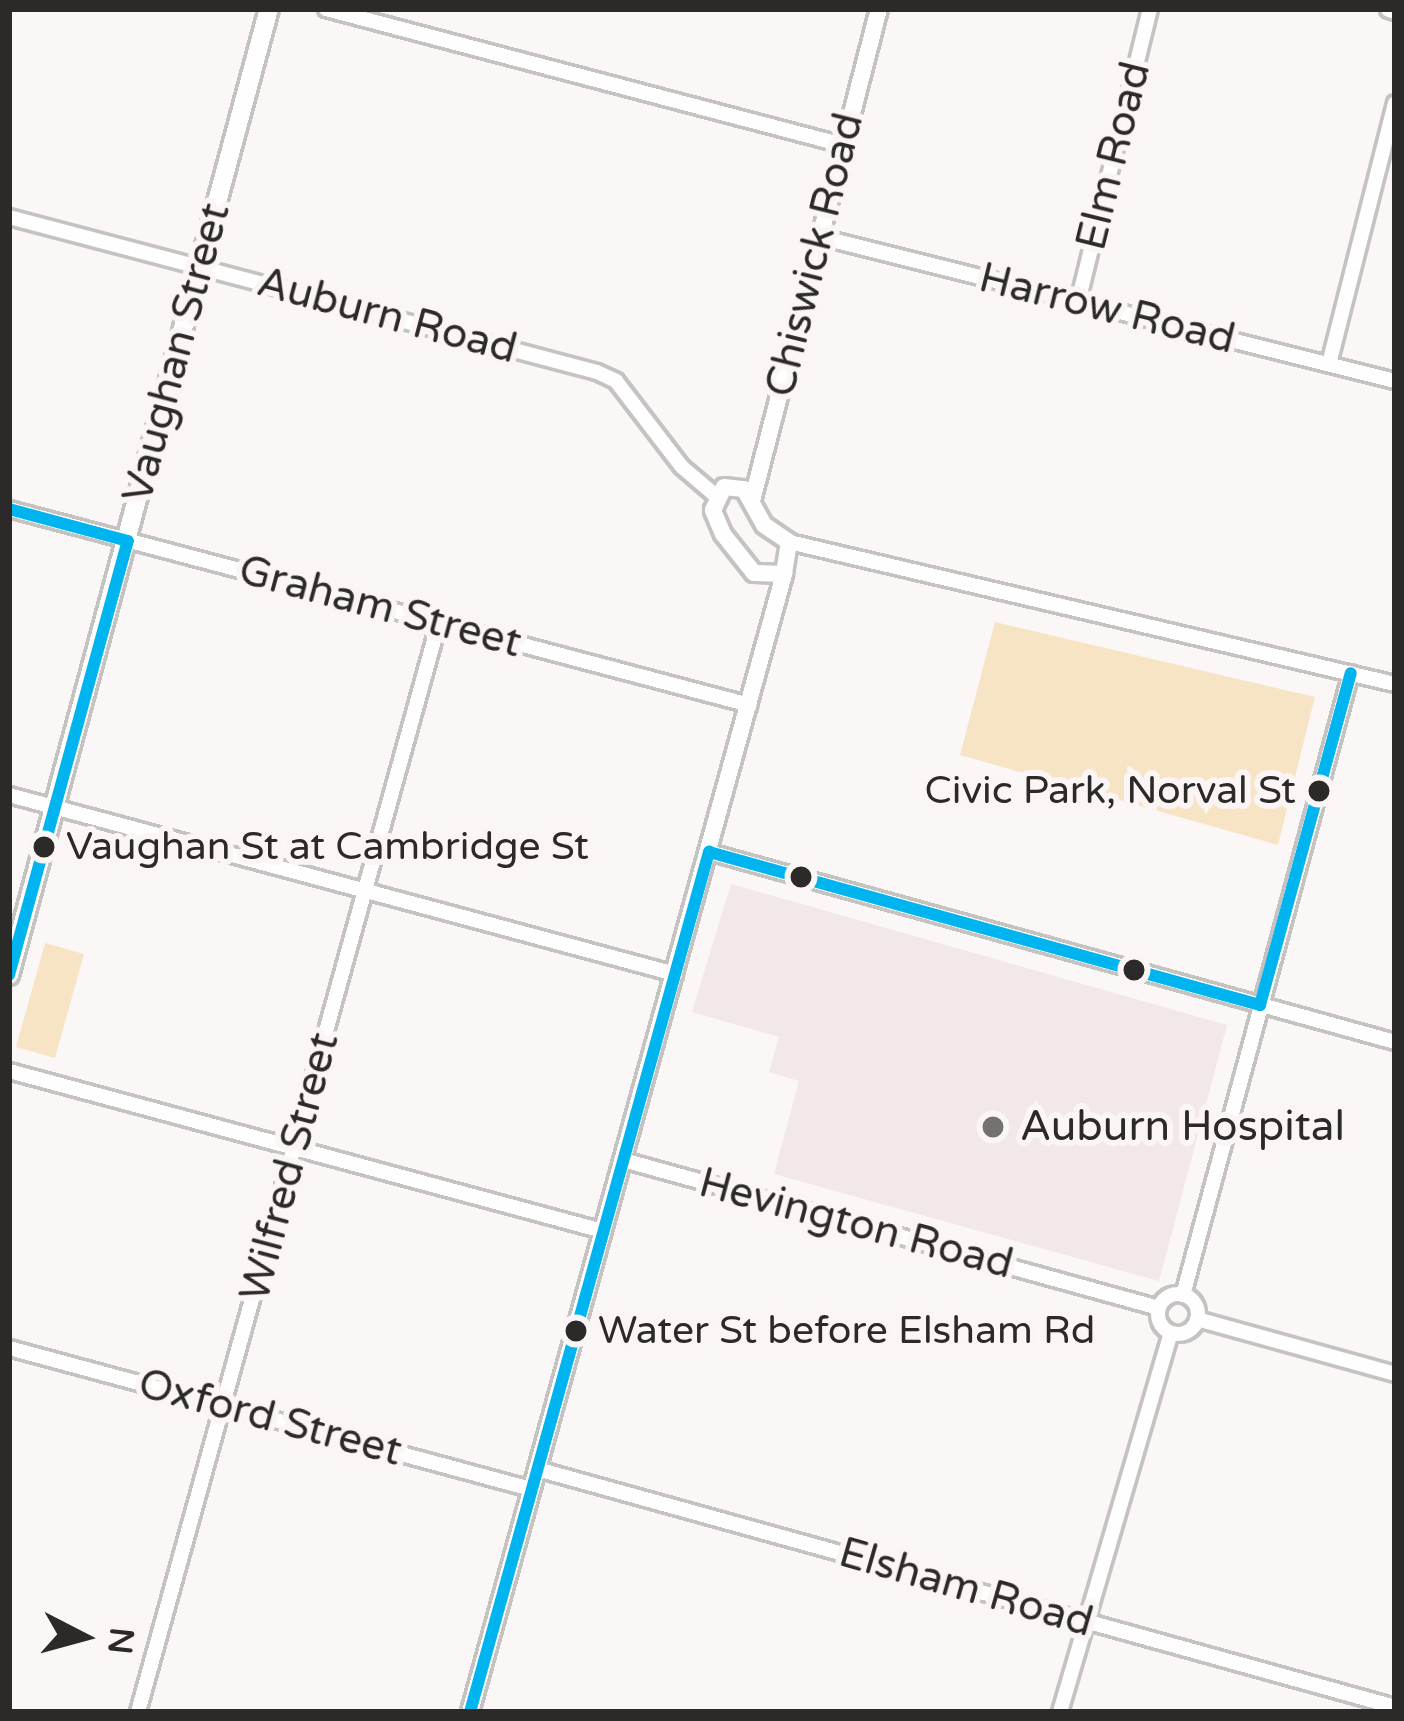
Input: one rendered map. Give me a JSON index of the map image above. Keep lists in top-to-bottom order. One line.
{"streets":{"main road":["Vaughan Street"],"street":["Elm Road","Chiswick Road","Harrow Road","Auburn Road","Graham Street","Wilfred Street","Hevington Road","Oxford Street","Elsham Road"]},"crossings":[["Elm Road","Harrow Road"],["Chiswick Road","Harrow Road"],["Auburn Road","Vaughan Street"],["Vaughan Street","Graham Street"],["Graham Street","Wilfred Street"],["Wilfred Street","Oxford Street"]],"places":["Civic Park, Norval St","Vaughan St at Cambridge St","Auburn Hospital","Water St before Elsham Rd"],"north":"right"}
